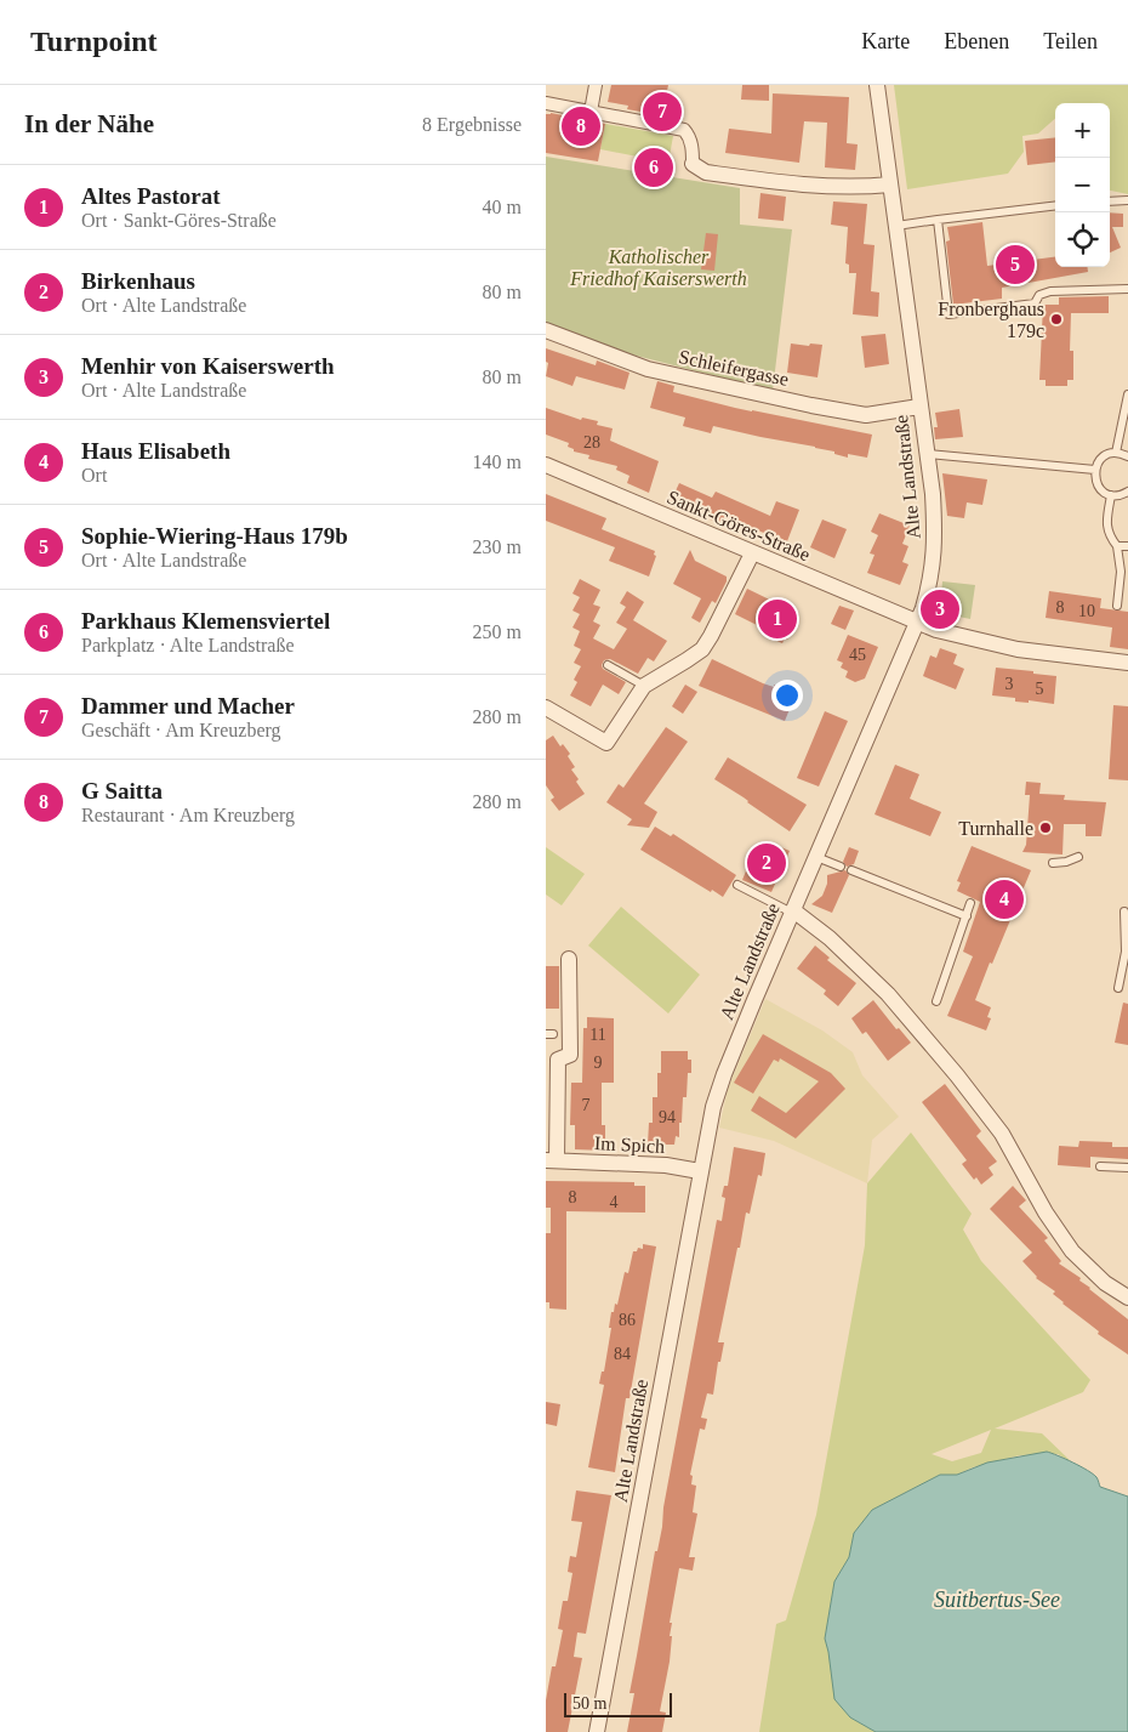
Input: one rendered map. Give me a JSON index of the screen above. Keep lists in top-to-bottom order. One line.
{"streets":{"street":["Schleifergasse","Alte Landstraße","Sankt-Göres-Straße","Im Spich"]},"crossings":[["Schleifergasse","Alte Landstraße"],["Alte Landstraße","Sankt-Göres-Straße"],["Alte Landstraße","Im Spich"]],"water":["Suitbertus-See"],"parks":["Katholischer Friedhof Kaiserswerth"],"places":["Fronberghaus 179c","Turnhalle"],"house_numbers":["28","8","10","45","3","5","11","9","7","94","8","4","86","84"],"scale_bar":"50 m","page":{"header":"Turnpoint","nav":["Karte","Ebenen","Teilen"],"heading":["In der Nähe","8 Ergebnisse"],"pins":["7","8","6","5","3","1","2","4"],"map_buttons":["+","−"],"list":[{"mark":"1","name":"Altes Pastorat","note":"Ort · Sankt-Göres-Straße","value":"40 m"},{"mark":"2","name":"Birkenhaus","note":"Ort · Alte Landstraße","value":"80 m"},{"mark":"3","name":"Menhir von Kaiserswerth","note":"Ort · Alte Landstraße","value":"80 m"},{"mark":"4","name":"Haus Elisabeth","note":"Ort","value":"140 m"},{"mark":"5","name":"Sophie-Wiering-Haus 179b","note":"Ort · Alte Landstraße","value":"230 m"},{"mark":"6","name":"Parkhaus Klemensviertel","note":"Parkplatz · Alte Landstraße","value":"250 m"},{"mark":"7","name":"Dammer und Macher","note":"Geschäft · Am Kreuzberg","value":"280 m"},{"mark":"8","name":"G Saitta","note":"Restaurant · Am Kreuzberg","value":"280 m"}],"scale":"50 m"}}
